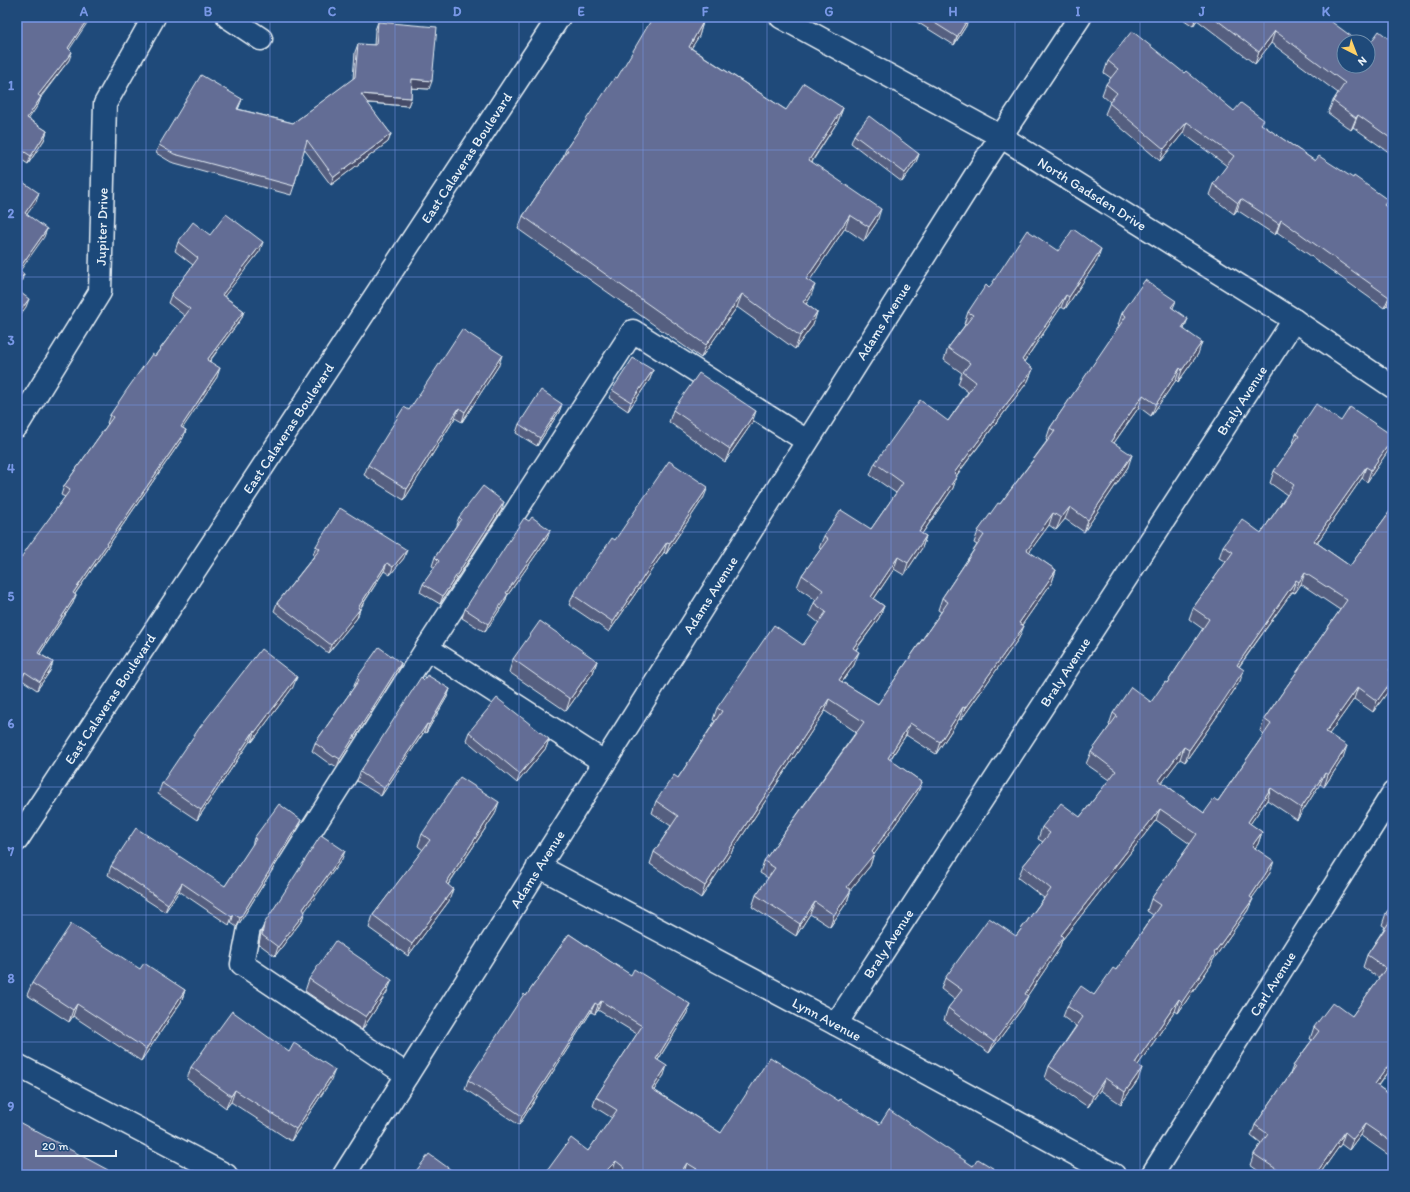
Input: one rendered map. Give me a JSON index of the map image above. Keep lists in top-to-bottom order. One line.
{"streets":{"street":["East Calaveras Boulevard","North Gadsden Drive","Jupiter Drive","Adams Avenue","Braly Avenue","Carl Avenue","Lynn Avenue"]},"crossings":[["North Gadsden Drive","Adams Avenue"],["North Gadsden Drive","Braly Avenue"],["Adams Avenue","Lynn Avenue"],["Braly Avenue","Lynn Avenue"]],"scale_bar":"20 m","north":"bottom right","grid":{"columns":["A","B","C","D","E","F","G","H","I","J","K"],"rows":["1","2","3","4","5","6","7","8","9"]}}
